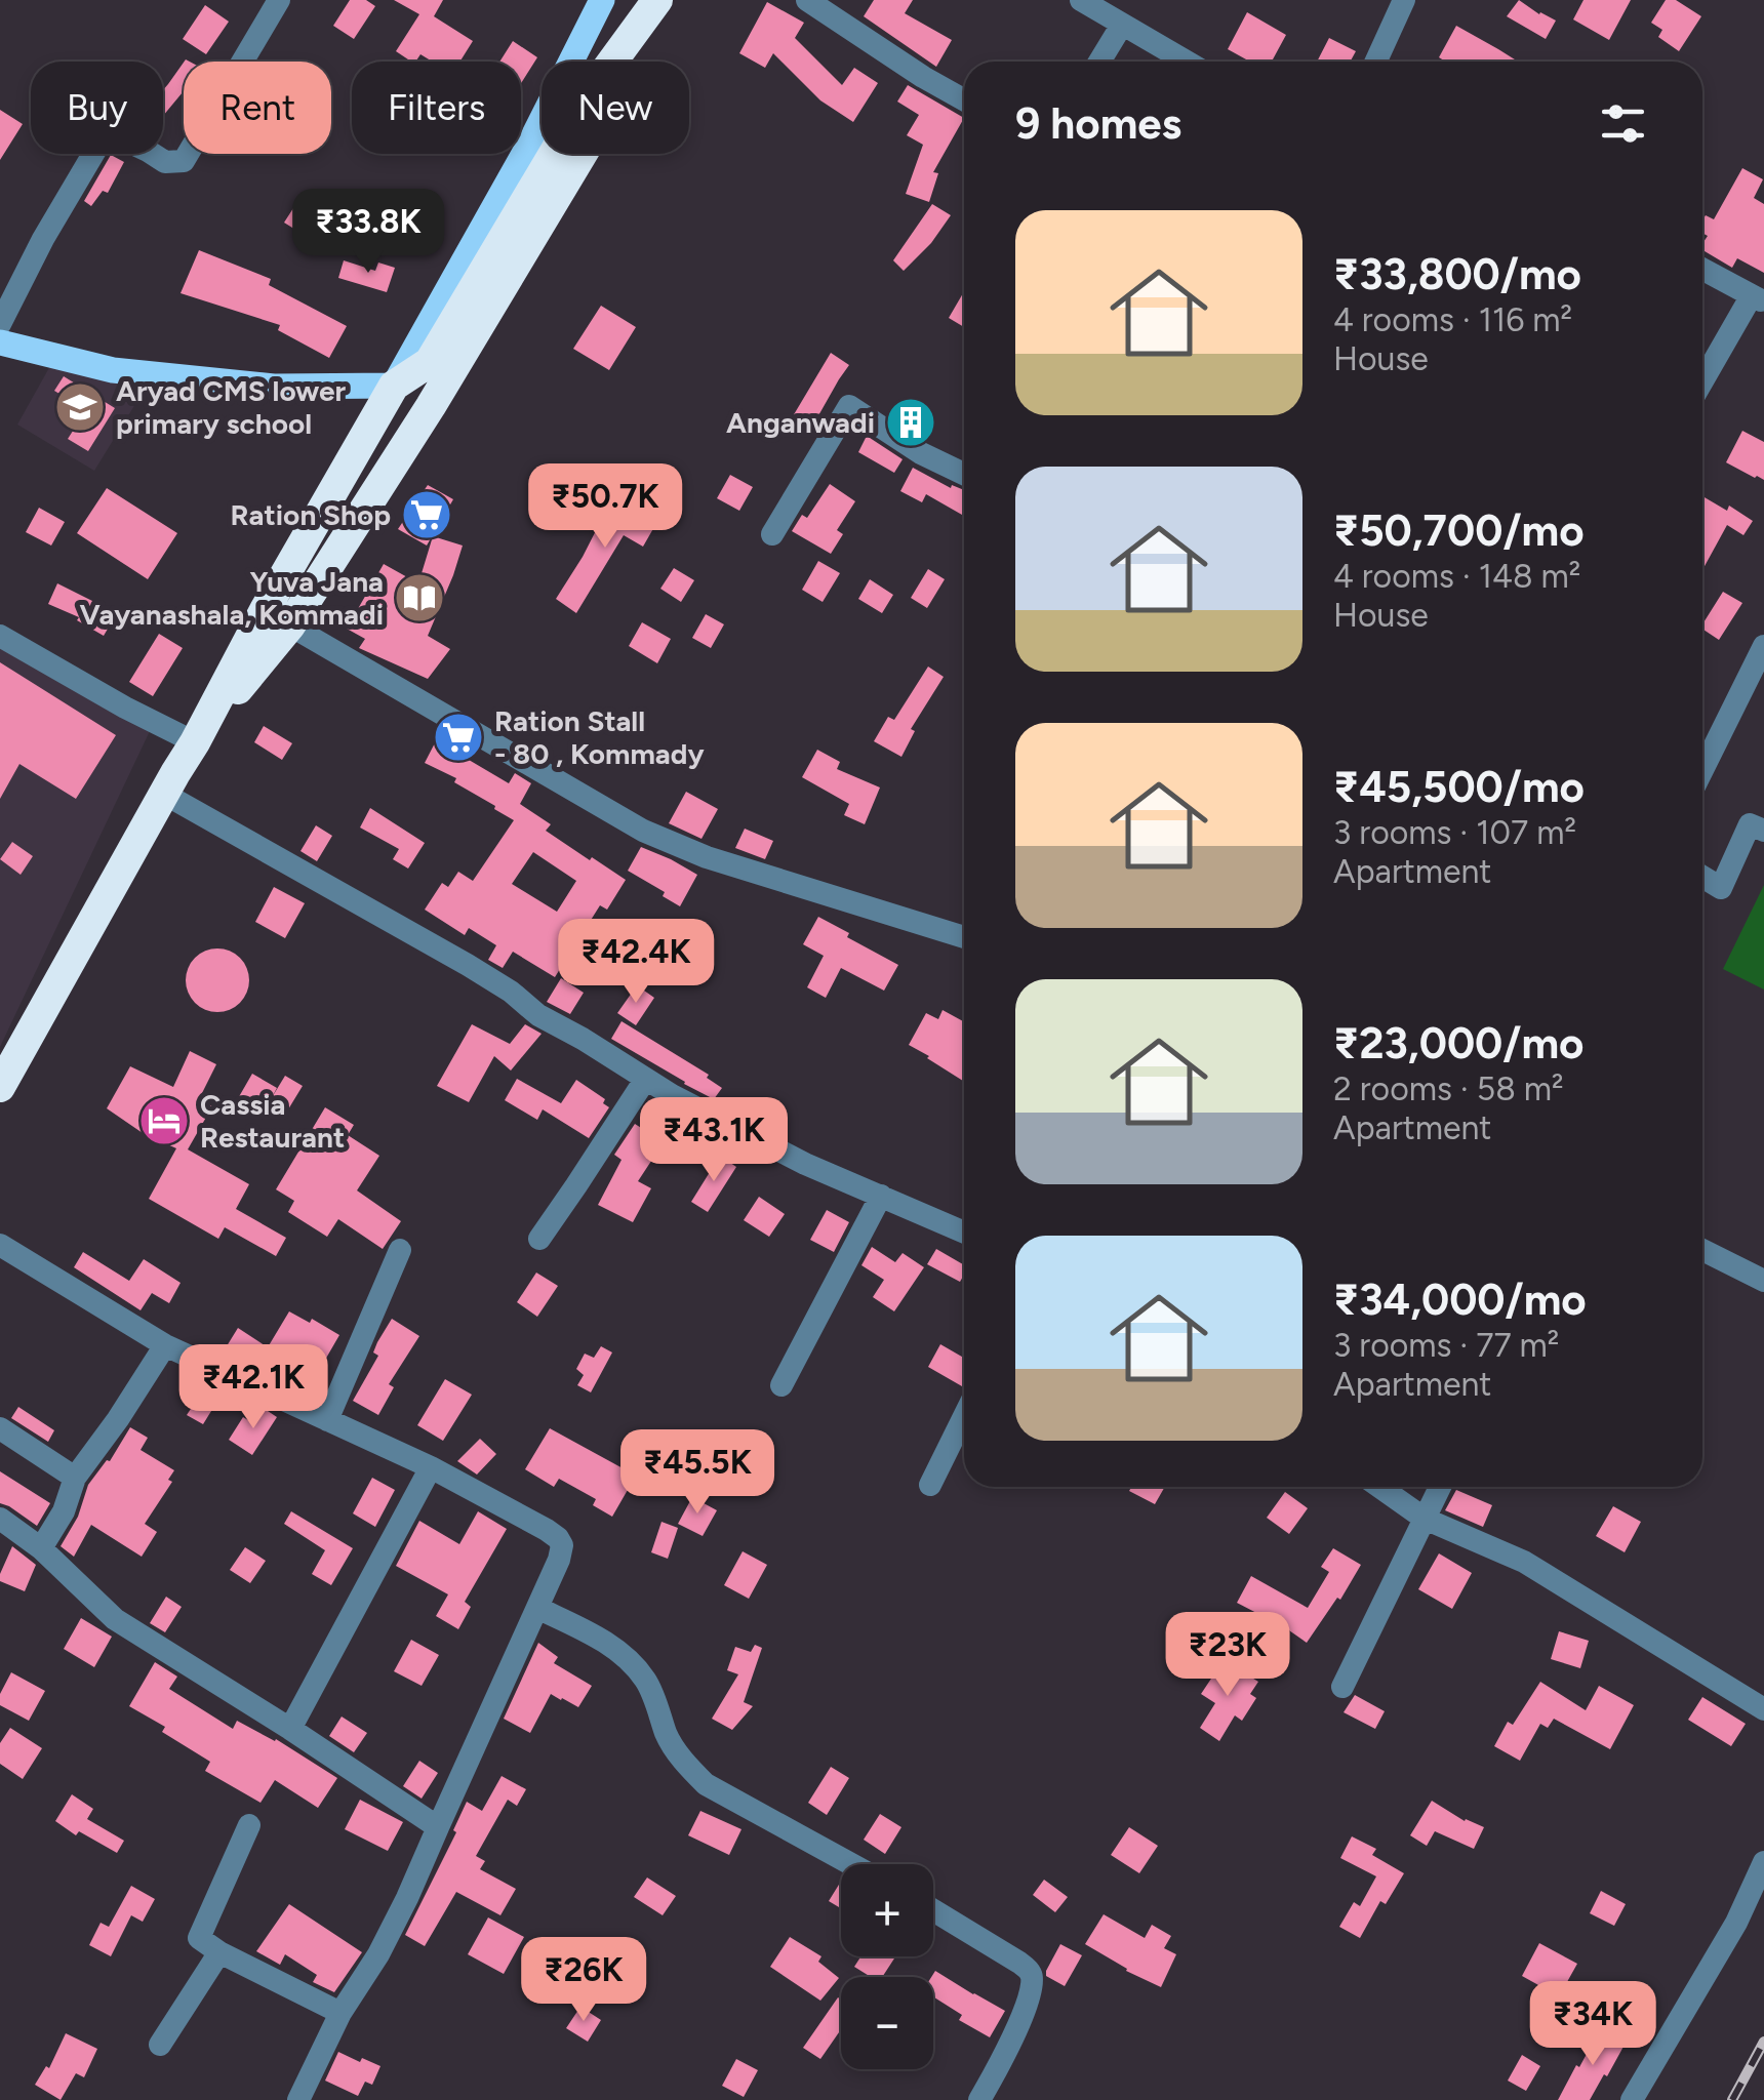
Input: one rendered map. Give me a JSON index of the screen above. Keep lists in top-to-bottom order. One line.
{"places":{"school or university":["Aryad CMS lower primary school"],"building":["Anganwadi"],"supermarket":["Ration Shop","Ration Stall - 80 , Kommady"],"library":["Yuva Jana Vayanashala, Kommadi"],"hotel":["Cassia Restaurant"]},"page":{"chip":["Buy","Rent","Filters","New"],"heading":"9 homes","list":[{"name":"₹33,800/mo","note":"4 rooms · 116 m² · House"},{"name":"₹50,700/mo","note":"4 rooms · 148 m² · House"},{"name":"₹45,500/mo","note":"3 rooms · 107 m² · Apartment"},{"name":"₹23,000/mo","note":"2 rooms · 58 m² · Apartment"},{"name":"₹34,000/mo","note":"3 rooms · 77 m² · Apartment"}],"price":["₹33.8K","₹50.7K","₹42.4K","₹43.1K","₹42.1K","₹45.5K","₹23K","₹26K","₹34K"],"map_buttons":["+","−"]}}
